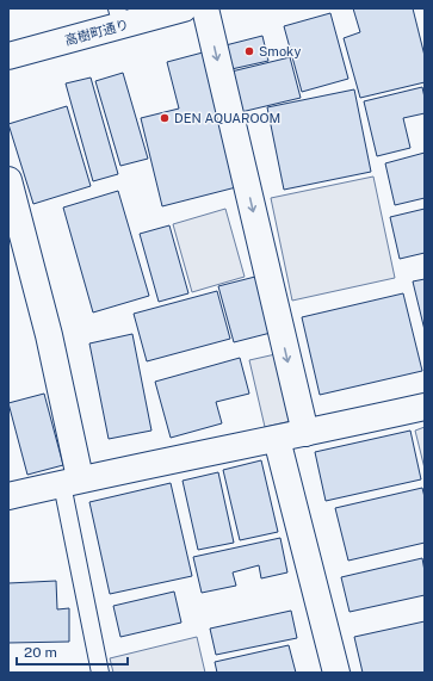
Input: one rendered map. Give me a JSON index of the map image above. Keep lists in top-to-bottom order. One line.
{"streets":{"street":["高樹町通り"]},"places":["Smoky","DEN AQUAROOM"],"scale_bar":"20 m"}
